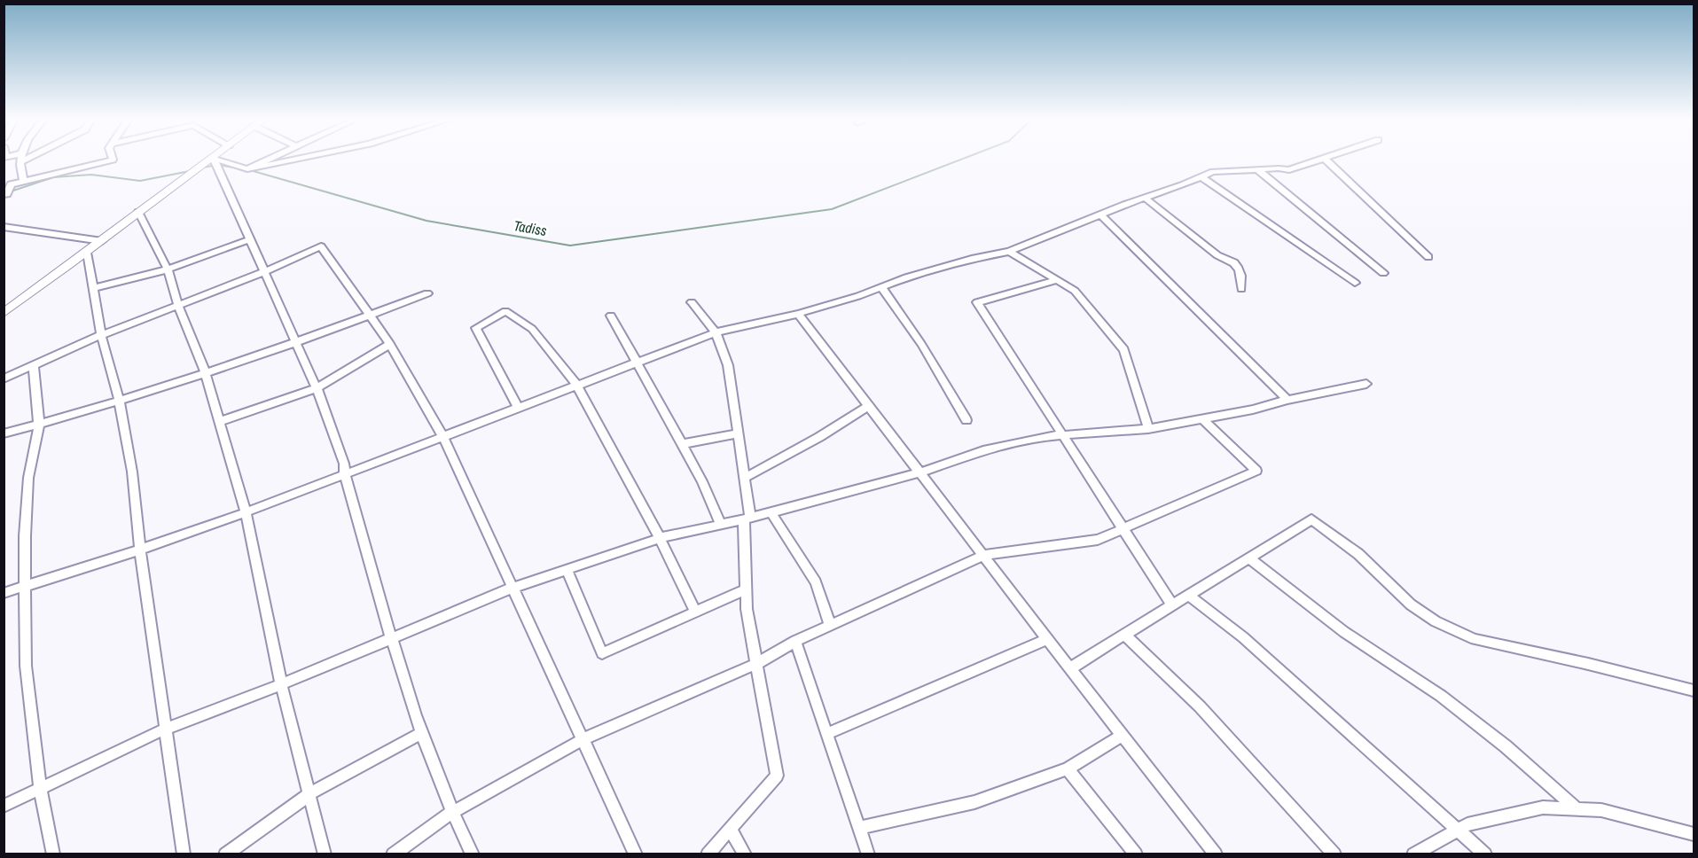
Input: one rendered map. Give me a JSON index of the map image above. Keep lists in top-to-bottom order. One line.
{"water":["Tadiss"]}
